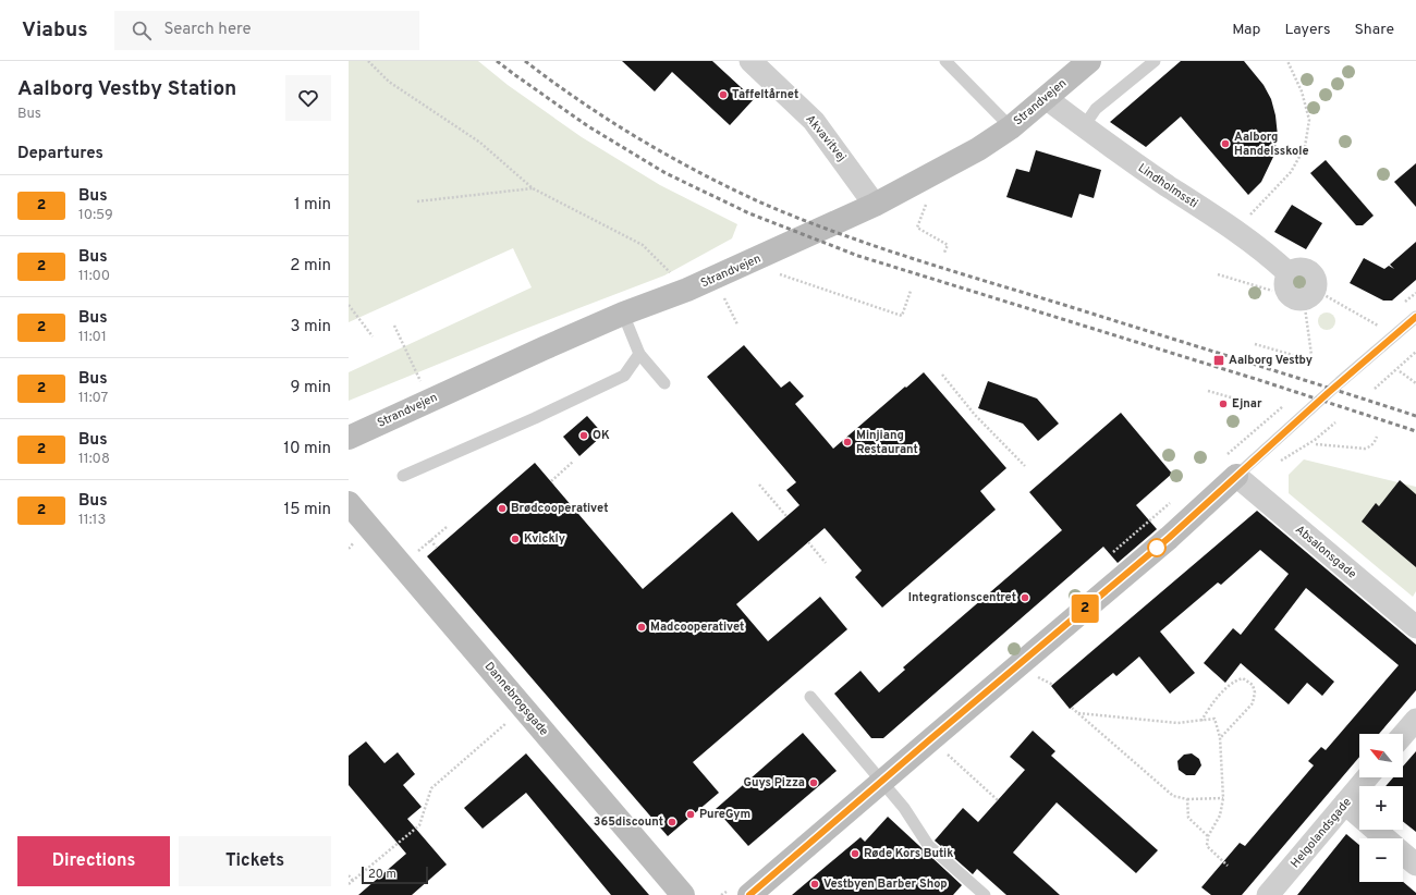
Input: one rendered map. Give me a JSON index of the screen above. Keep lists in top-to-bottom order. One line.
{"streets":{"street":["Strandvejen","Akvavitvej","Lindholmssti","Absalonsgade","Dannebrogsgade","Helgolandsgade"]},"crossings":[["Strandvejen","Akvavitvej"],["Strandvejen","Lindholmssti"]],"places":{"other":["Taffeltårnet","Aalborg Handelsskole","Ejnar","OK","Minjiang Restaurant","Brødcooperativet","Kvickly","Integrationscentret","Madcooperativet","Guys Pizza","PureGym","365discount","Røde Kors Butik","Vestbyen Barber Shop"],"transit":["Aalborg Vestby"]},"lines":["bus line 2"],"scale_bar":"20 m","north":"top left","page":{"header":"Viabus","search":"Search here","nav":["Map","Layers","Share"],"heading":[["Aalborg Vestby Station","Bus"],"Departures"],"on_map":"2","list":[{"mark":"2","name":"Bus","note":"10:59","value":"1 min"},{"mark":"2","name":"Bus","note":"11:00","value":"2 min"},{"mark":"2","name":"Bus","note":"11:01","value":"3 min"},{"mark":"2","name":"Bus","note":"11:07","value":"9 min"},{"mark":"2","name":"Bus","note":"11:08","value":"10 min"},{"mark":"2","name":"Bus","note":"11:13","value":"15 min"}],"map_buttons":["+","−"],"buttons":["Directions","Tickets"],"scale":"20 m"}}
